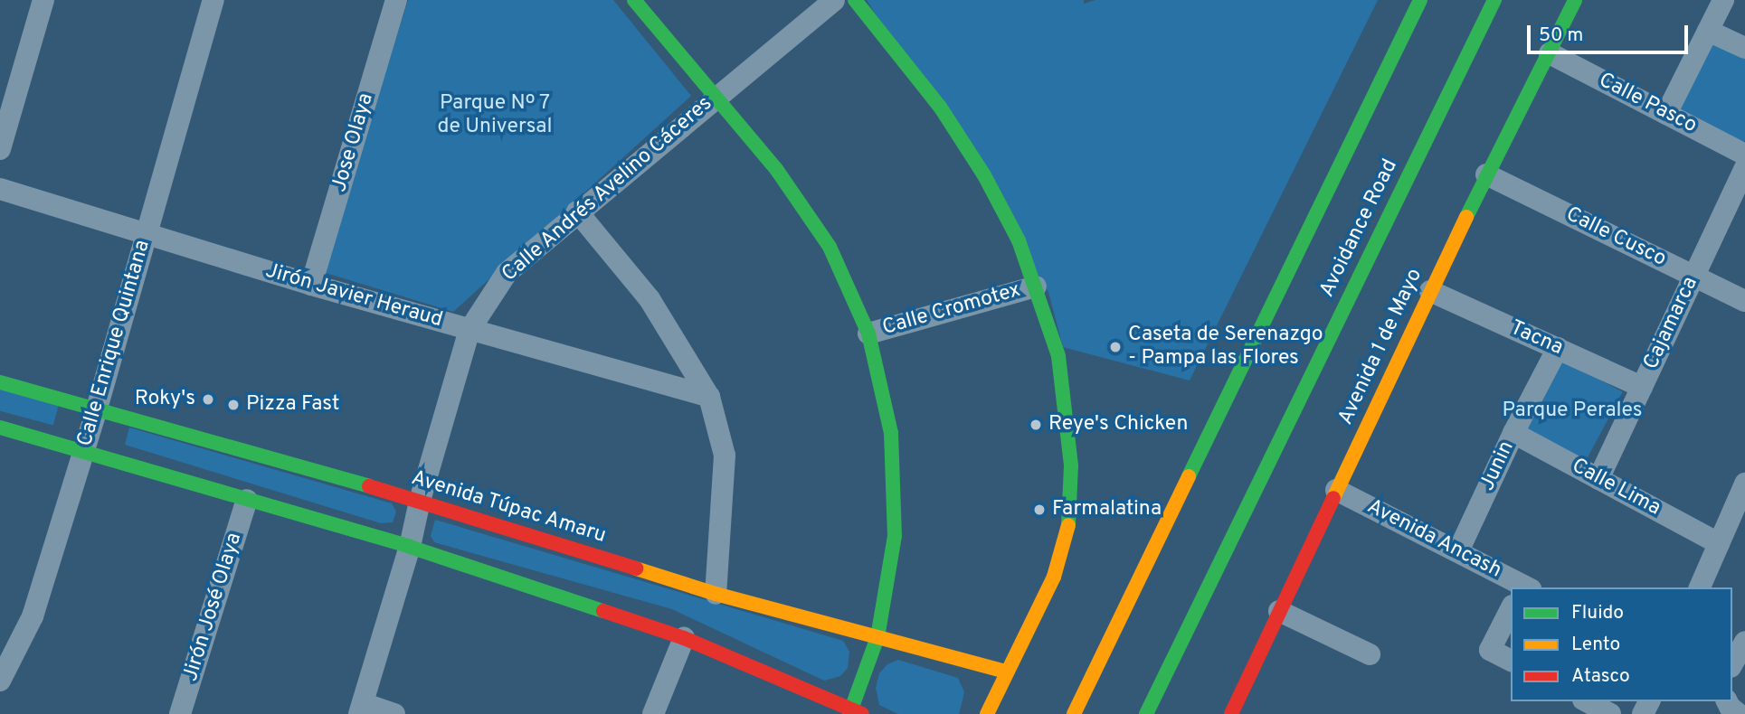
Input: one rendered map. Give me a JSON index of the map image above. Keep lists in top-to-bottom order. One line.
{"streets":{"main road":["Avoidance Road","Avenida 1 de Mayo","Avenida Túpac Amaru"],"street":["Calle Pasco","Jose Olaya","Calle Andrés Avelino Cáceres","Calle Cusco","Jirón Javier Heraud","Calle Cromotex","Cajamarca","Tacna","Calle Enrique Quintana","Junin","Calle Lima","Avenida Ancash","Jirón José Olaya"]},"crossings":[["Calle Pasco","Avenida 1 de Mayo"],["Jose Olaya","Jirón Javier Heraud"],["Calle Andrés Avelino Cáceres","Jirón Javier Heraud"],["Calle Andrés Avelino Cáceres","Avenida Túpac Amaru"],["Calle Cusco","Cajamarca"],["Calle Cusco","Avenida 1 de Mayo"],["Jirón Javier Heraud","Calle Enrique Quintana"],["Cajamarca","Tacna"],["Cajamarca","Calle Lima"],["Tacna","Avenida 1 de Mayo"],["Tacna","Junin"],["Calle Enrique Quintana","Avenida Túpac Amaru"],["Avenida 1 de Mayo","Avenida Ancash"],["Junin","Calle Lima"],["Junin","Avenida Ancash"]],"parks":["Parque Nº 7 de Universal","Parque Perales"],"places":["Caseta de Serenazgo - Pampa las Flores","Roky's","Pizza Fast","Reye's Chicken","Farmalatina"],"legend":["Fluido","Lento","Atasco"],"scale_bar":"50 m"}
